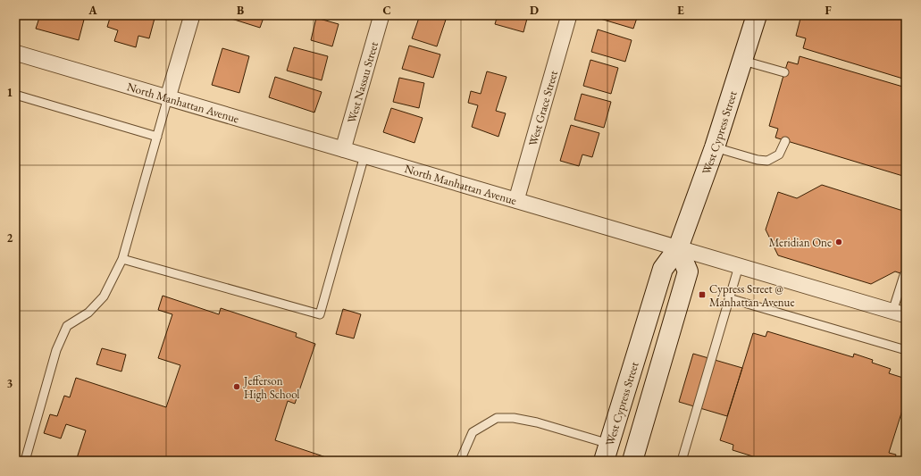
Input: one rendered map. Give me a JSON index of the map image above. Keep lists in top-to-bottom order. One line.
{"streets":{"street":["West Nassau Street","North Manhattan Avenue","West Grace Street","West Cypress Street"]},"crossings":[["West Nassau Street","North Manhattan Avenue"],["North Manhattan Avenue","West Grace Street"],["North Manhattan Avenue","West Cypress Street"]],"places":{"other":["Meridian One","Jefferson High School"],"transit":["Cypress Street @ Manhattan Avenue"]},"grid":{"columns":["A","B","C","D","E","F"],"rows":["1","2","3"]}}
